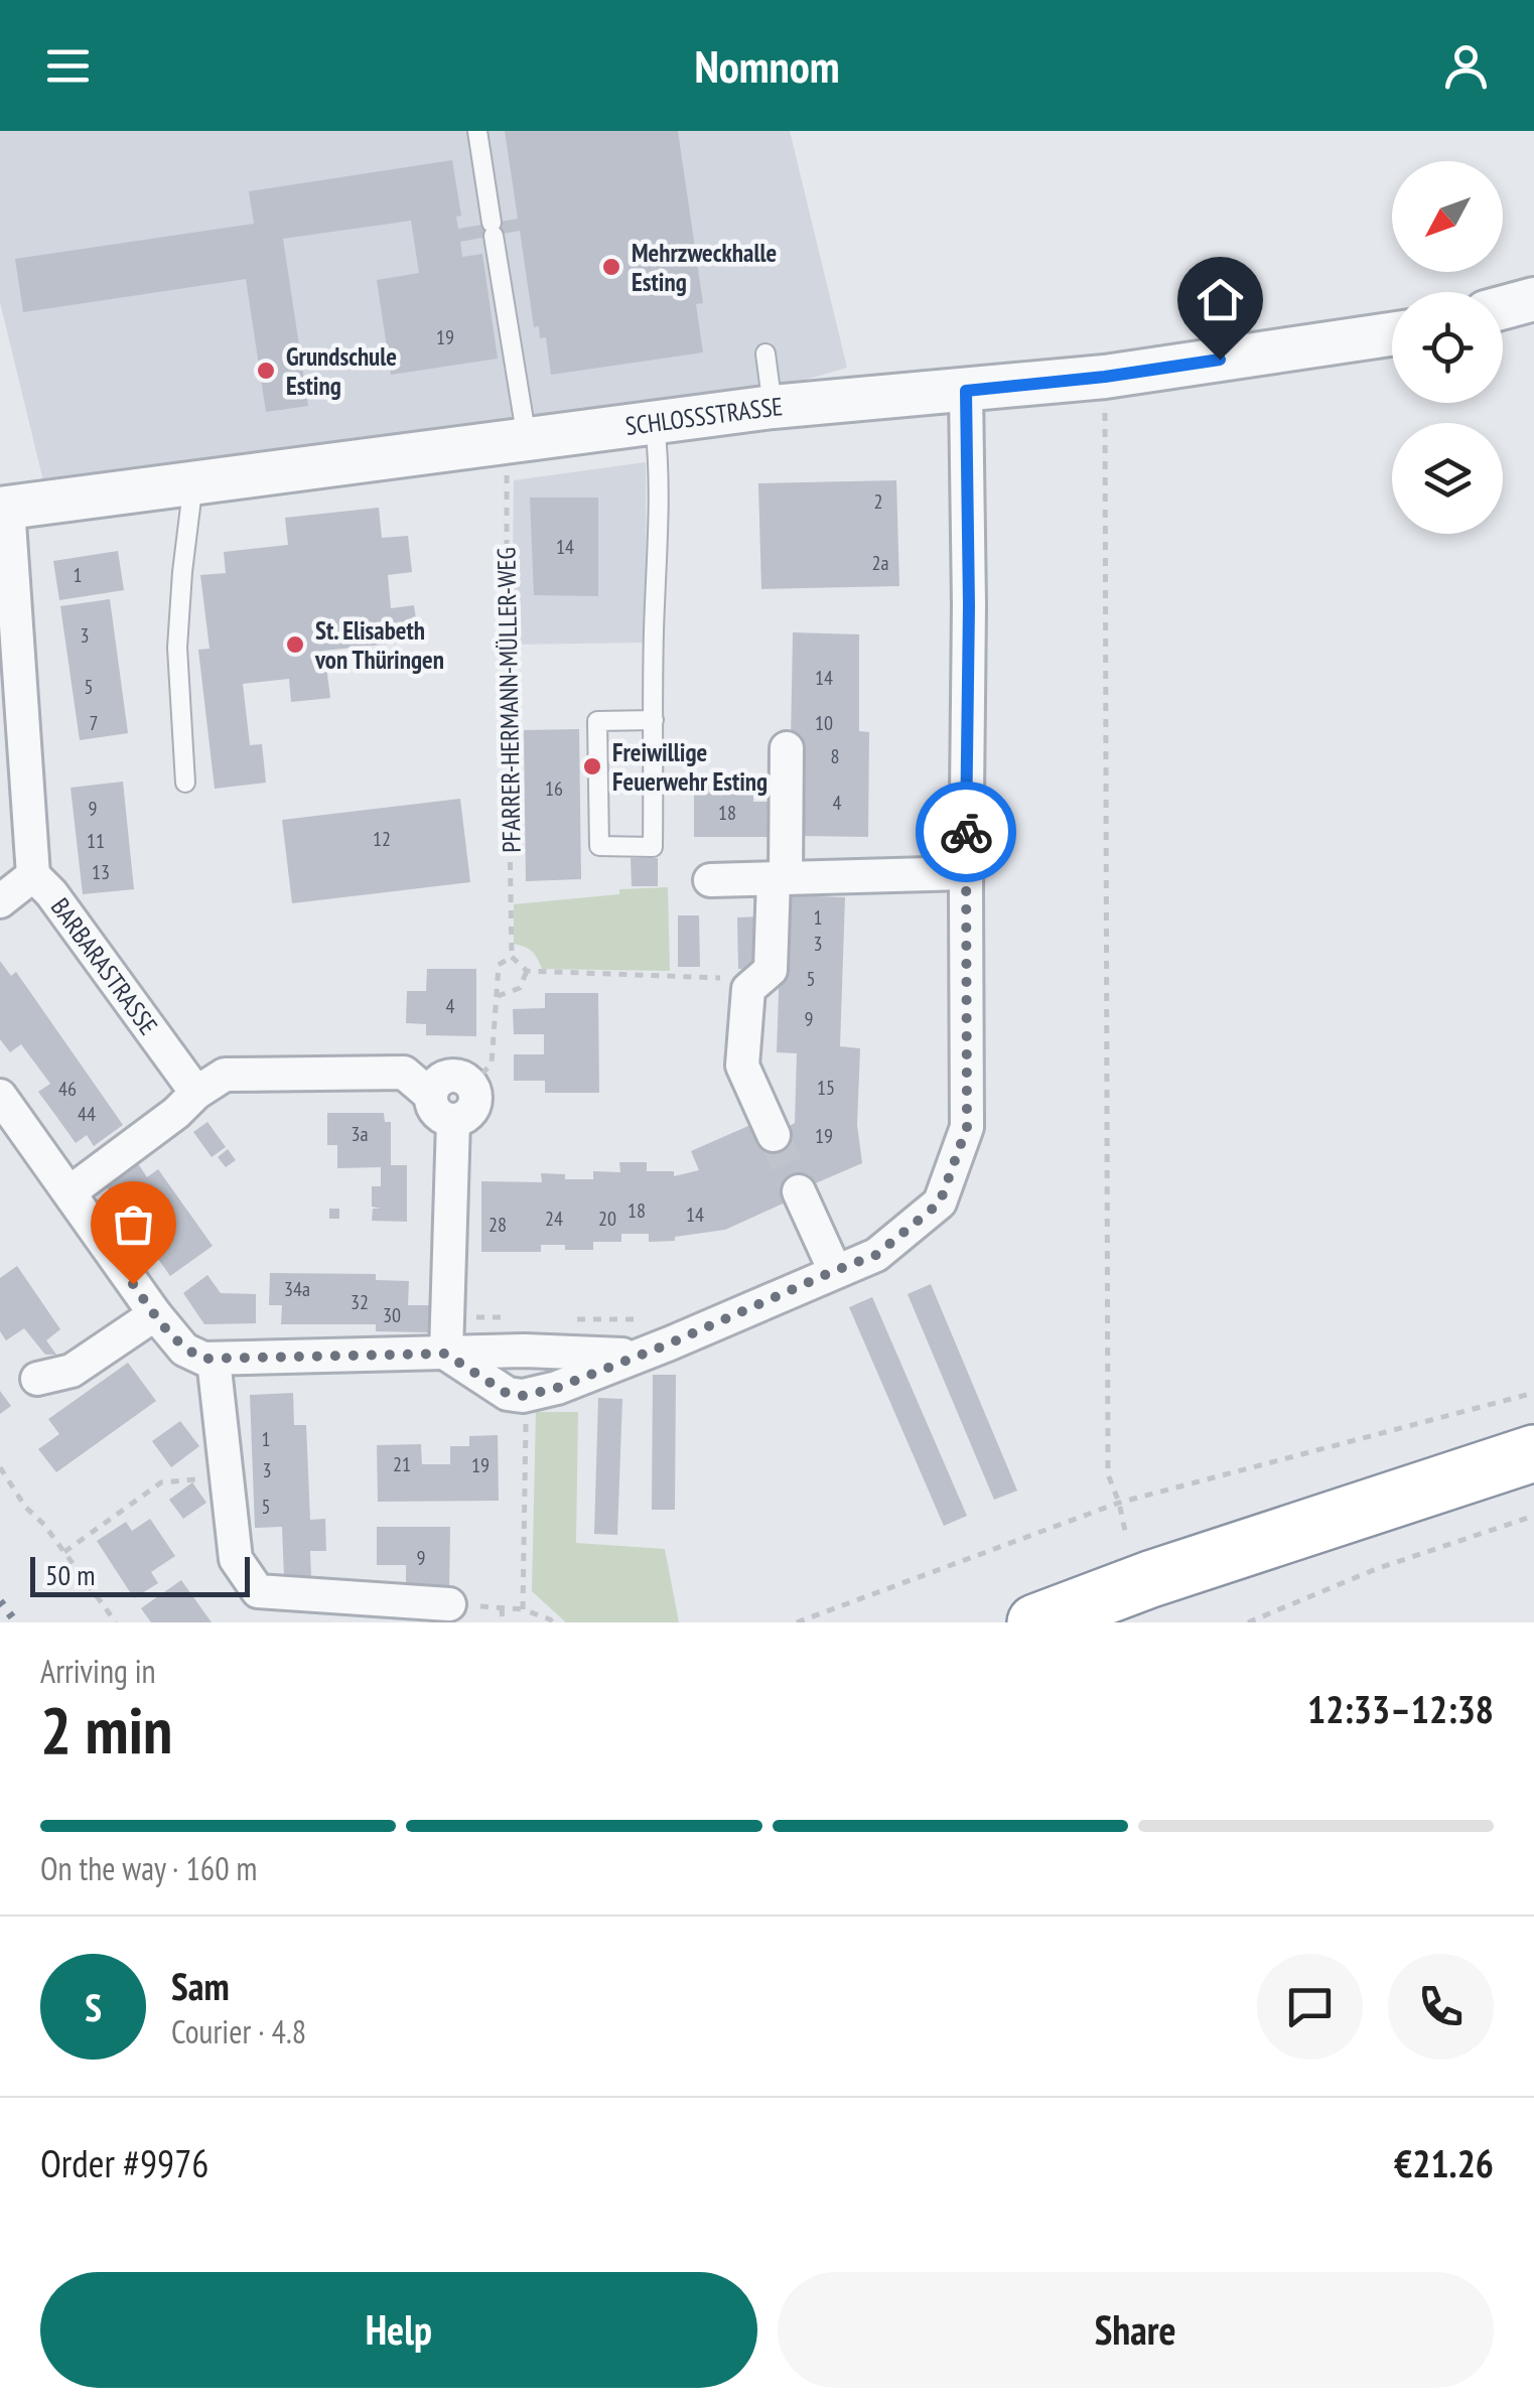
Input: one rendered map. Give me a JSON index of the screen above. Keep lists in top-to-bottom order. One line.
{"streets":{"street":["SCHLOSSSTRASSE","BARBARASTRASSE"],"path":["PFARRER-HERMANN-MÜLLER-WEG"]},"crossings":[["SCHLOSSSTRASSE","PFARRER-HERMANN-MÜLLER-WEG"]],"places":["Mehrzweckhalle Esting","Grundschule Esting","St. Elisabeth von Thüringen","Freiwillige Feuerwehr Esting"],"house_numbers":["19","2","14","2a","1","3","14","5","7","10","8","16","4","9","18","12","11","13","1","3","5","4","9","15","46","44","3a","19","18","14","24","20","28","34a","32","30","1","21","19","3","5","9"],"scale_bar":"50 m","north":"bottom left","page":{"header":"Nomnom","scale":"50 m","heading":["2 min","Arriving in","12:33–12:38"],"panel":["Sam","Courier · 4.8","Order #9976","€21.26"],"bar":"On the way · 160 m","round":"S","buttons":["Help","Share"]}}
